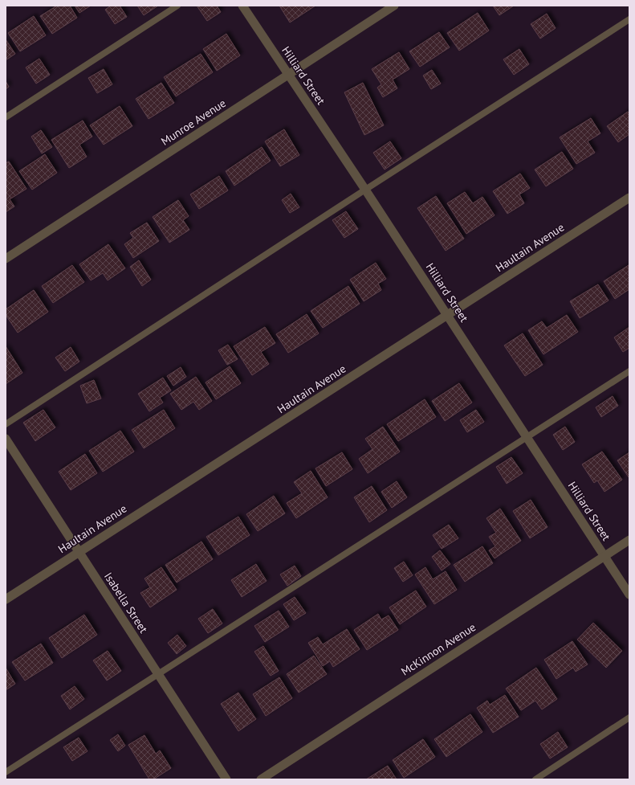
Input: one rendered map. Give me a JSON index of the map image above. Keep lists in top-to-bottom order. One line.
{"streets":{"street":["Hilliard Street","Munroe Avenue","Haultain Avenue","Isabella Street","McKinnon Avenue"]},"crossings":[["Hilliard Street","Munroe Avenue"],["Hilliard Street","Haultain Avenue"],["Hilliard Street","McKinnon Avenue"],["Haultain Avenue","Isabella Street"]]}
